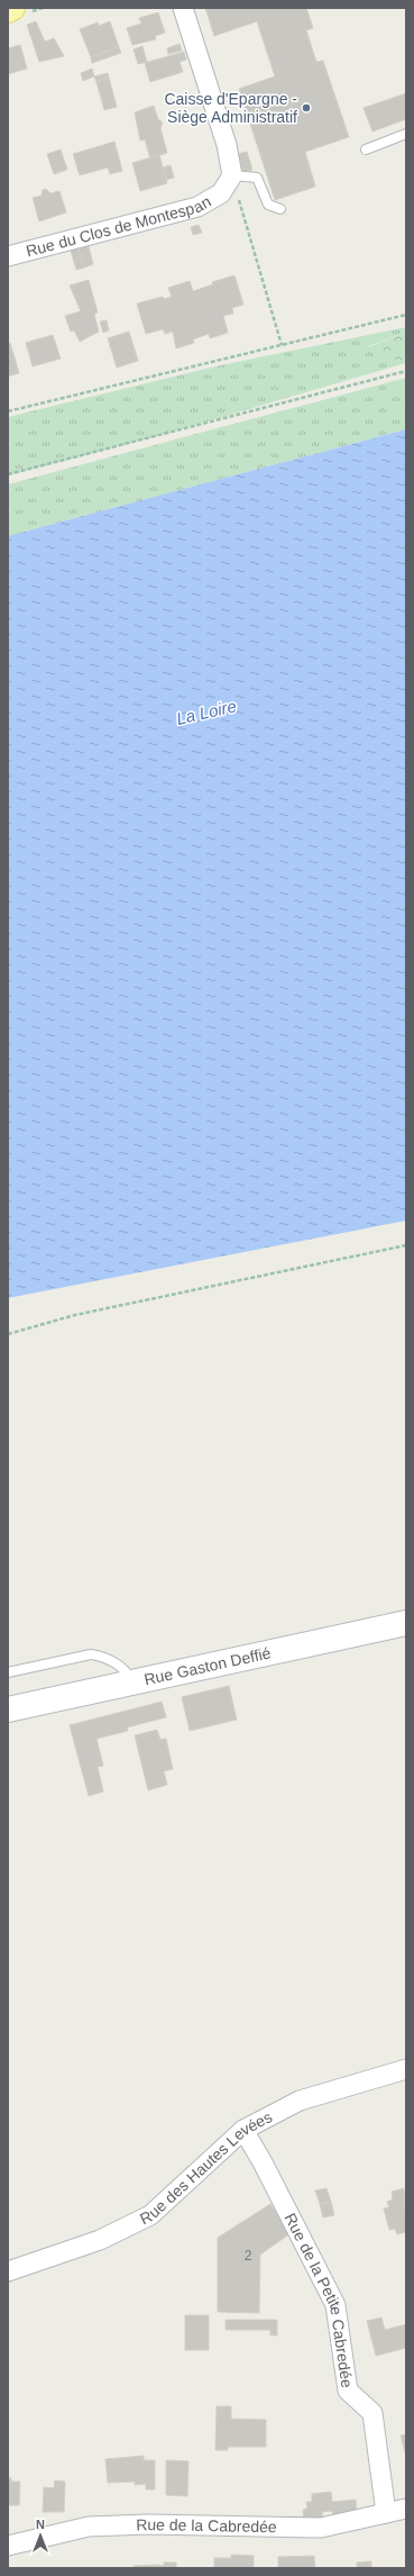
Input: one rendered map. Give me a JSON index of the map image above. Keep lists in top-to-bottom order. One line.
{"streets":{"main road":["Rue Gaston Deffié"],"street":["Rue du Clos de Montespan","Rue des Hautes Levées","Rue de la Petite Cabredée","Rue de la Cabredée"]},"crossings":[["Rue des Hautes Levées","Rue de la Petite Cabredée"],["Rue de la Petite Cabredée","Rue de la Cabredée"]],"water":["La Loire"],"places":["Caisse d'Epargne - Siège Administratif"],"house_numbers":["2"],"north":"top"}
